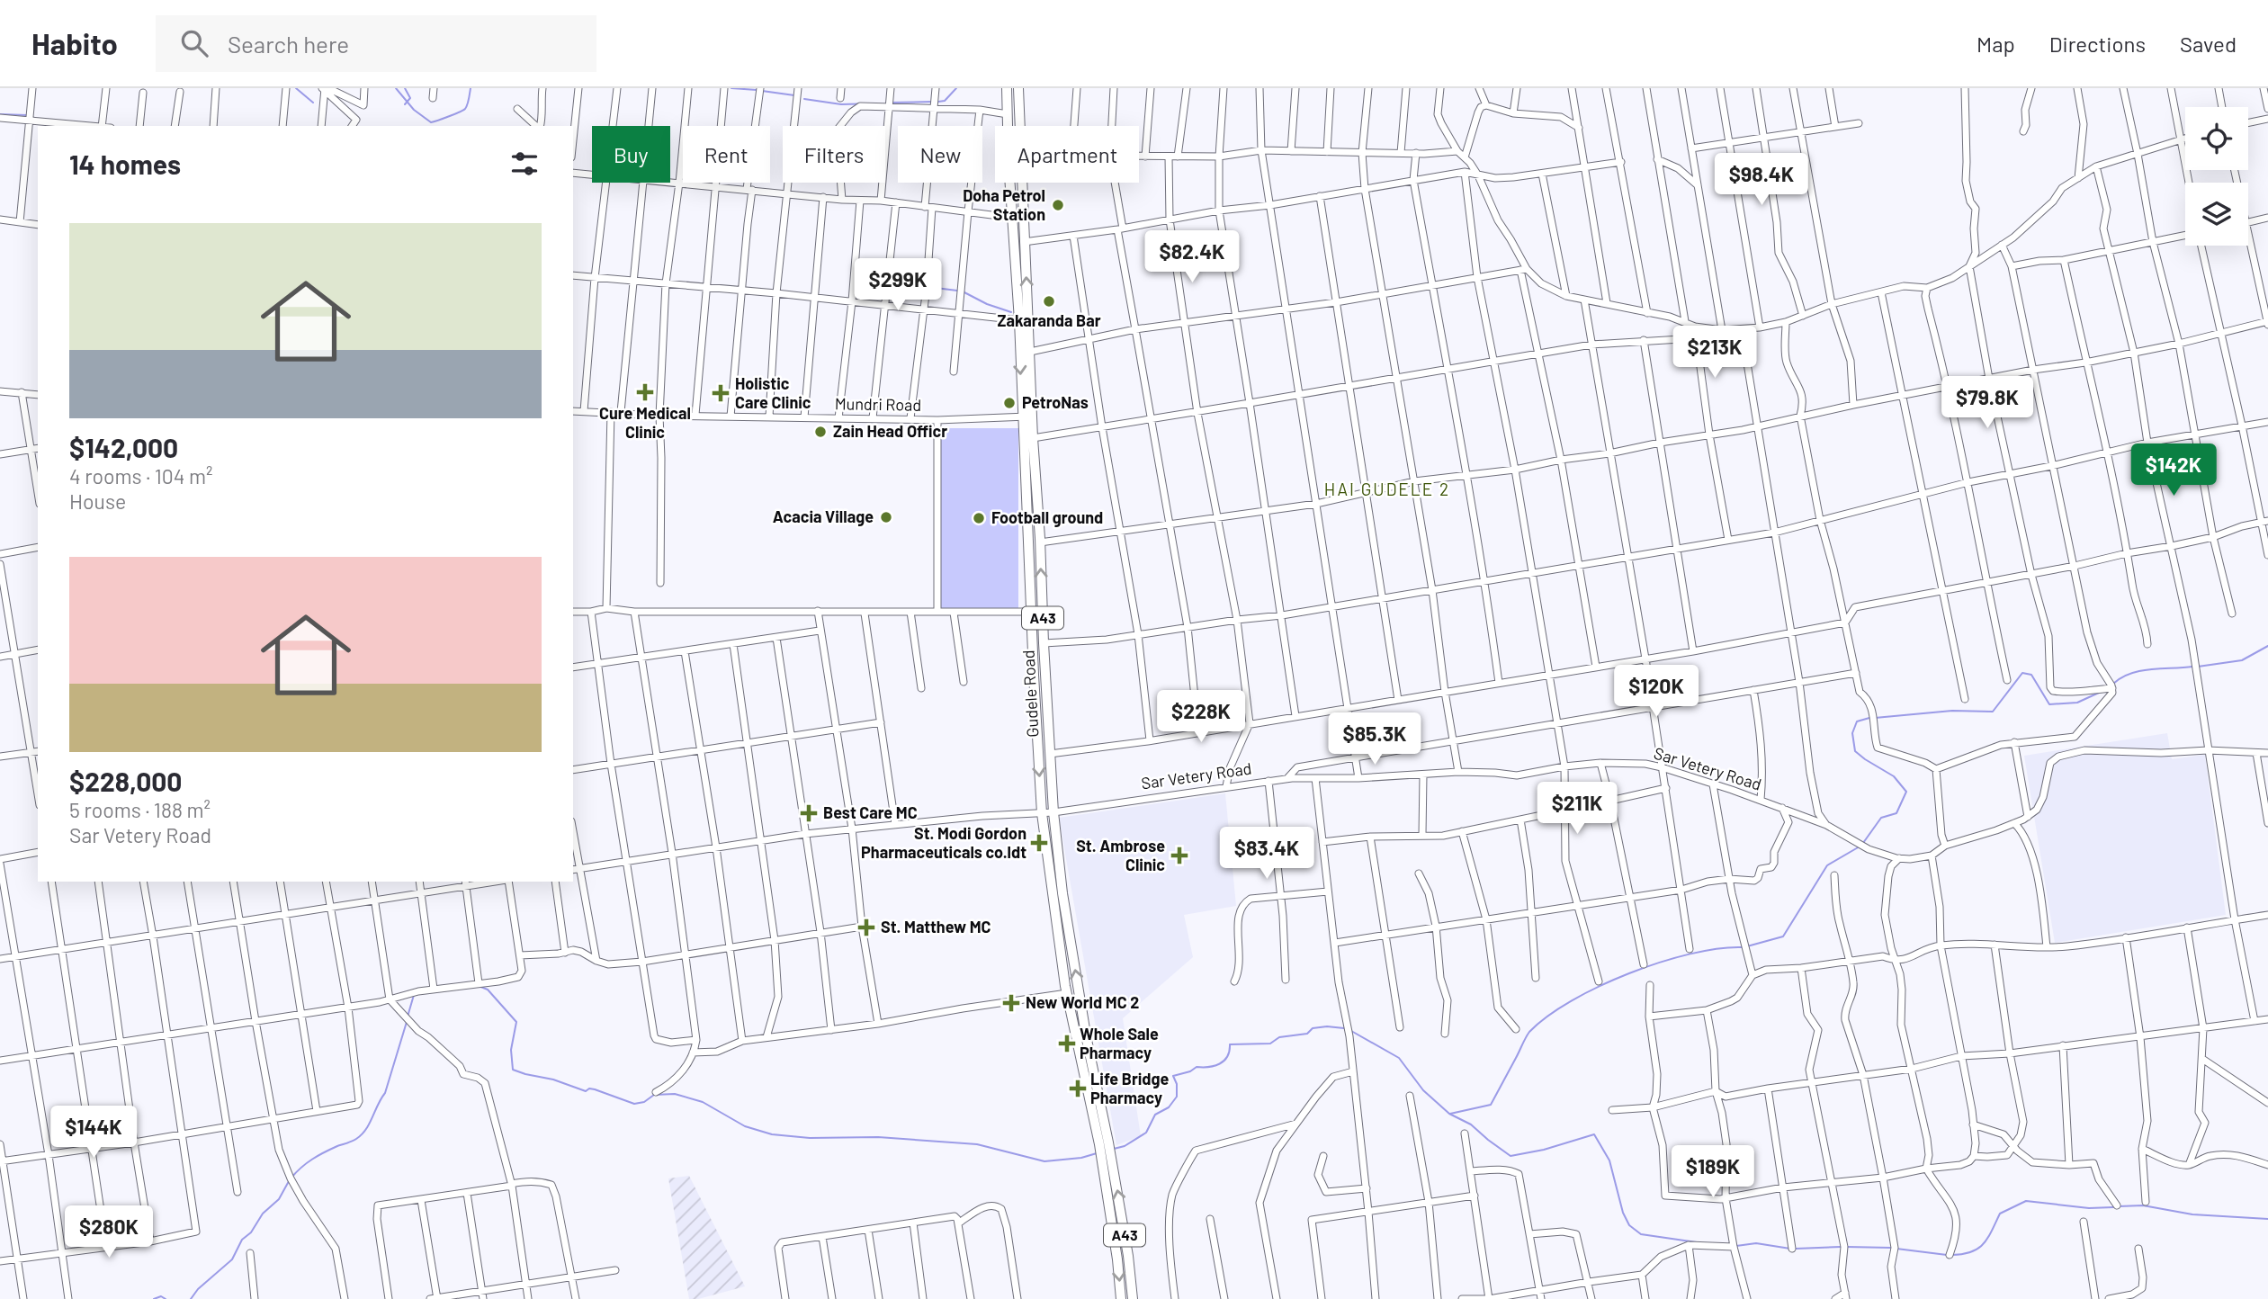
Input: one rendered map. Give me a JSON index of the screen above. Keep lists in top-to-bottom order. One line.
{"streets":{"highway":["A43","Gudele Road"],"street":["Mundri Road","Sar Vetery Road"]},"crossings":[["Mundri Road","Gudele Road"],["A43","Gudele Road"],["Gudele Road","Sar Vetery Road"]],"districts":["HAI GUDELE 2"],"places":{"other":["Doha Petrol Station","Zakaranda Bar","PetroNas","Zain Head Officr","Acacia Village","Football ground"],"health":["Cure Medical Clinic","Holistic Care Clinic","Best Care MC","St. Modi Gordon Pharmaceuticals co.ldt","St. Ambrose Clinic","St. Matthew MC","New World MC 2","Whole Sale Pharmacy","Life Bridge Pharmacy"]},"page":{"header":"Habito","search":"Search here","nav":["Map","Directions","Saved"],"chip":["Buy","Rent","Filters","New","Apartment"],"heading":"14 homes","price":["$98.4K","$82.4K","$299K","$213K","$79.8K","$142K","$120K","$228K","$85.3K","$211K","$83.4K","$144K","$189K","$280K"],"list":[{"name":"$142,000","note":"4 rooms · 104 m² · House"},{"name":"$228,000","note":"5 rooms · 188 m² · Sar Vetery Road"}]}}
